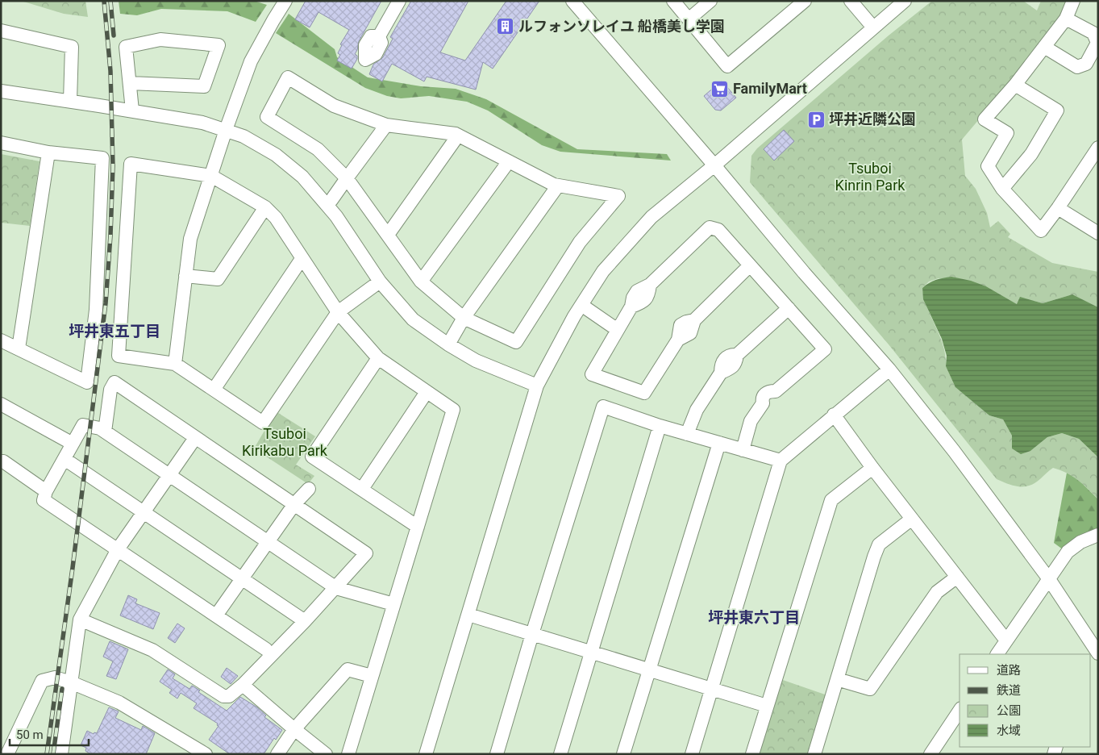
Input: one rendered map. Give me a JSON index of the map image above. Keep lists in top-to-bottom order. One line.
{"districts":["坪井東五丁目","坪井東六丁目"],"parks":["Tsuboi Kinrin Park","Tsuboi Kirikabu Park"],"places":{"building":["ルフォンソレイユ 船橋美し学園"],"supermarket":["FamilyMart"],"parking":["坪井近隣公園"]},"legend":["道路","鉄道","公園","水域"],"scale_bar":"50 m"}
